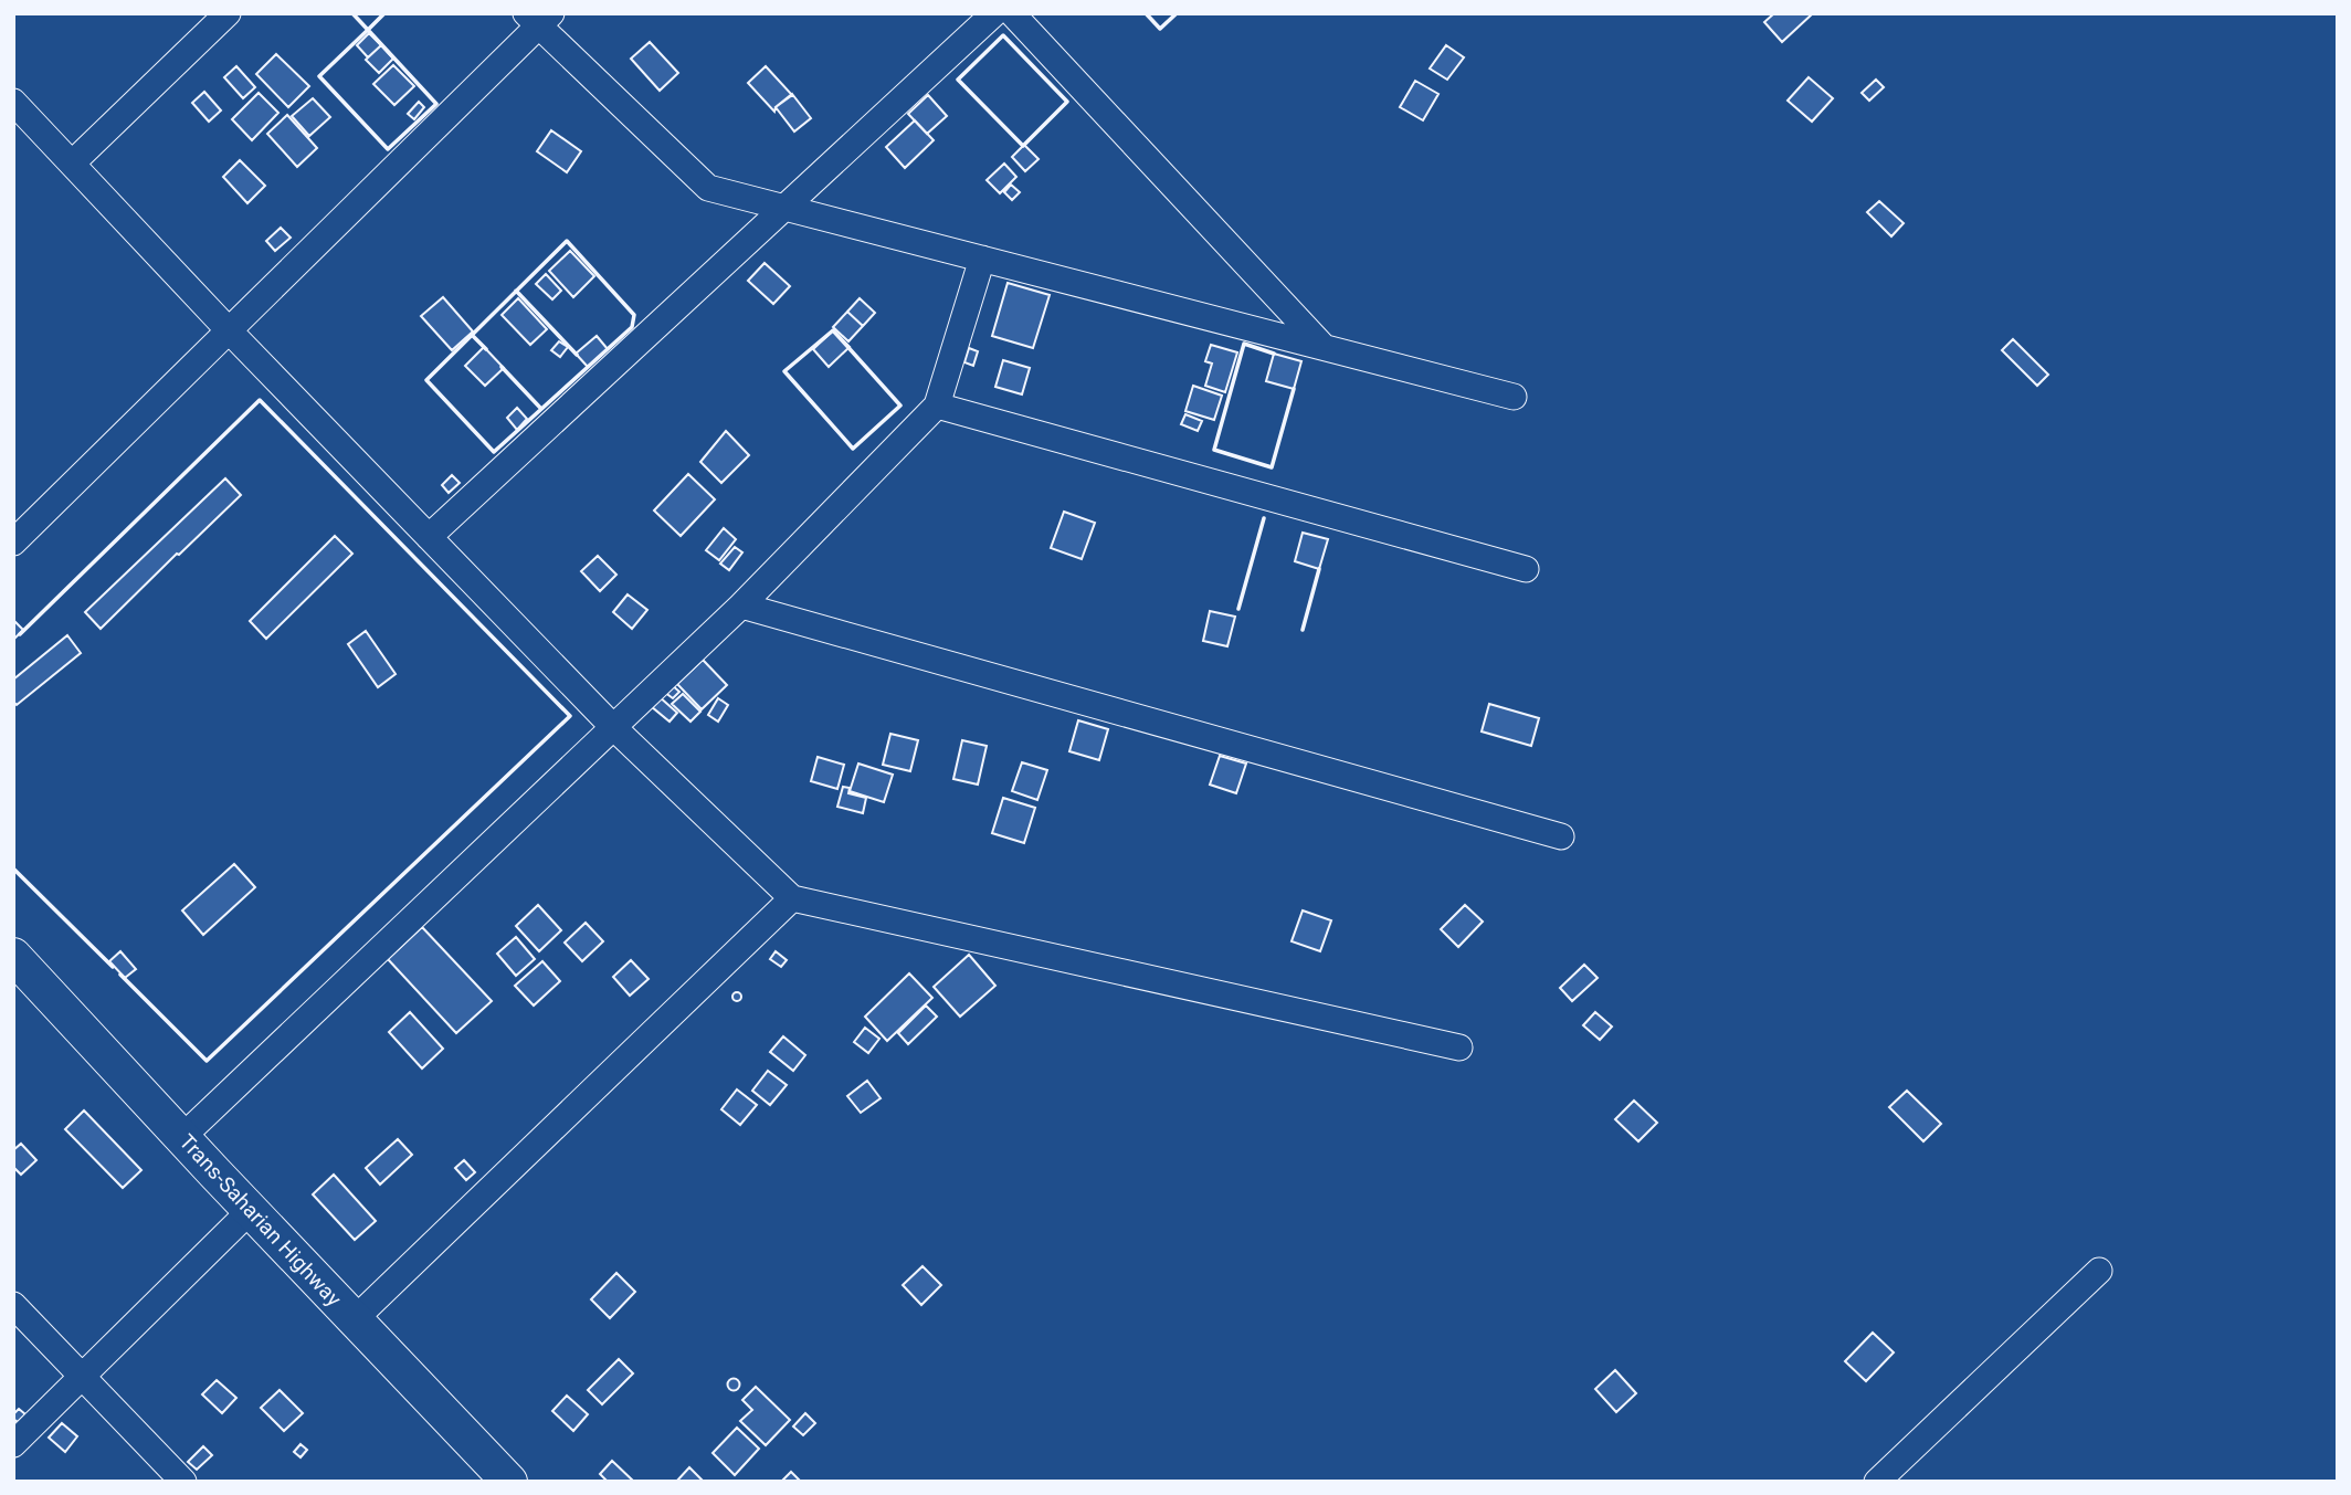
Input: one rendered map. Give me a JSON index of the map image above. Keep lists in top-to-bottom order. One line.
{"streets":{"highway":["Trans-Saharian Highway"]}}
